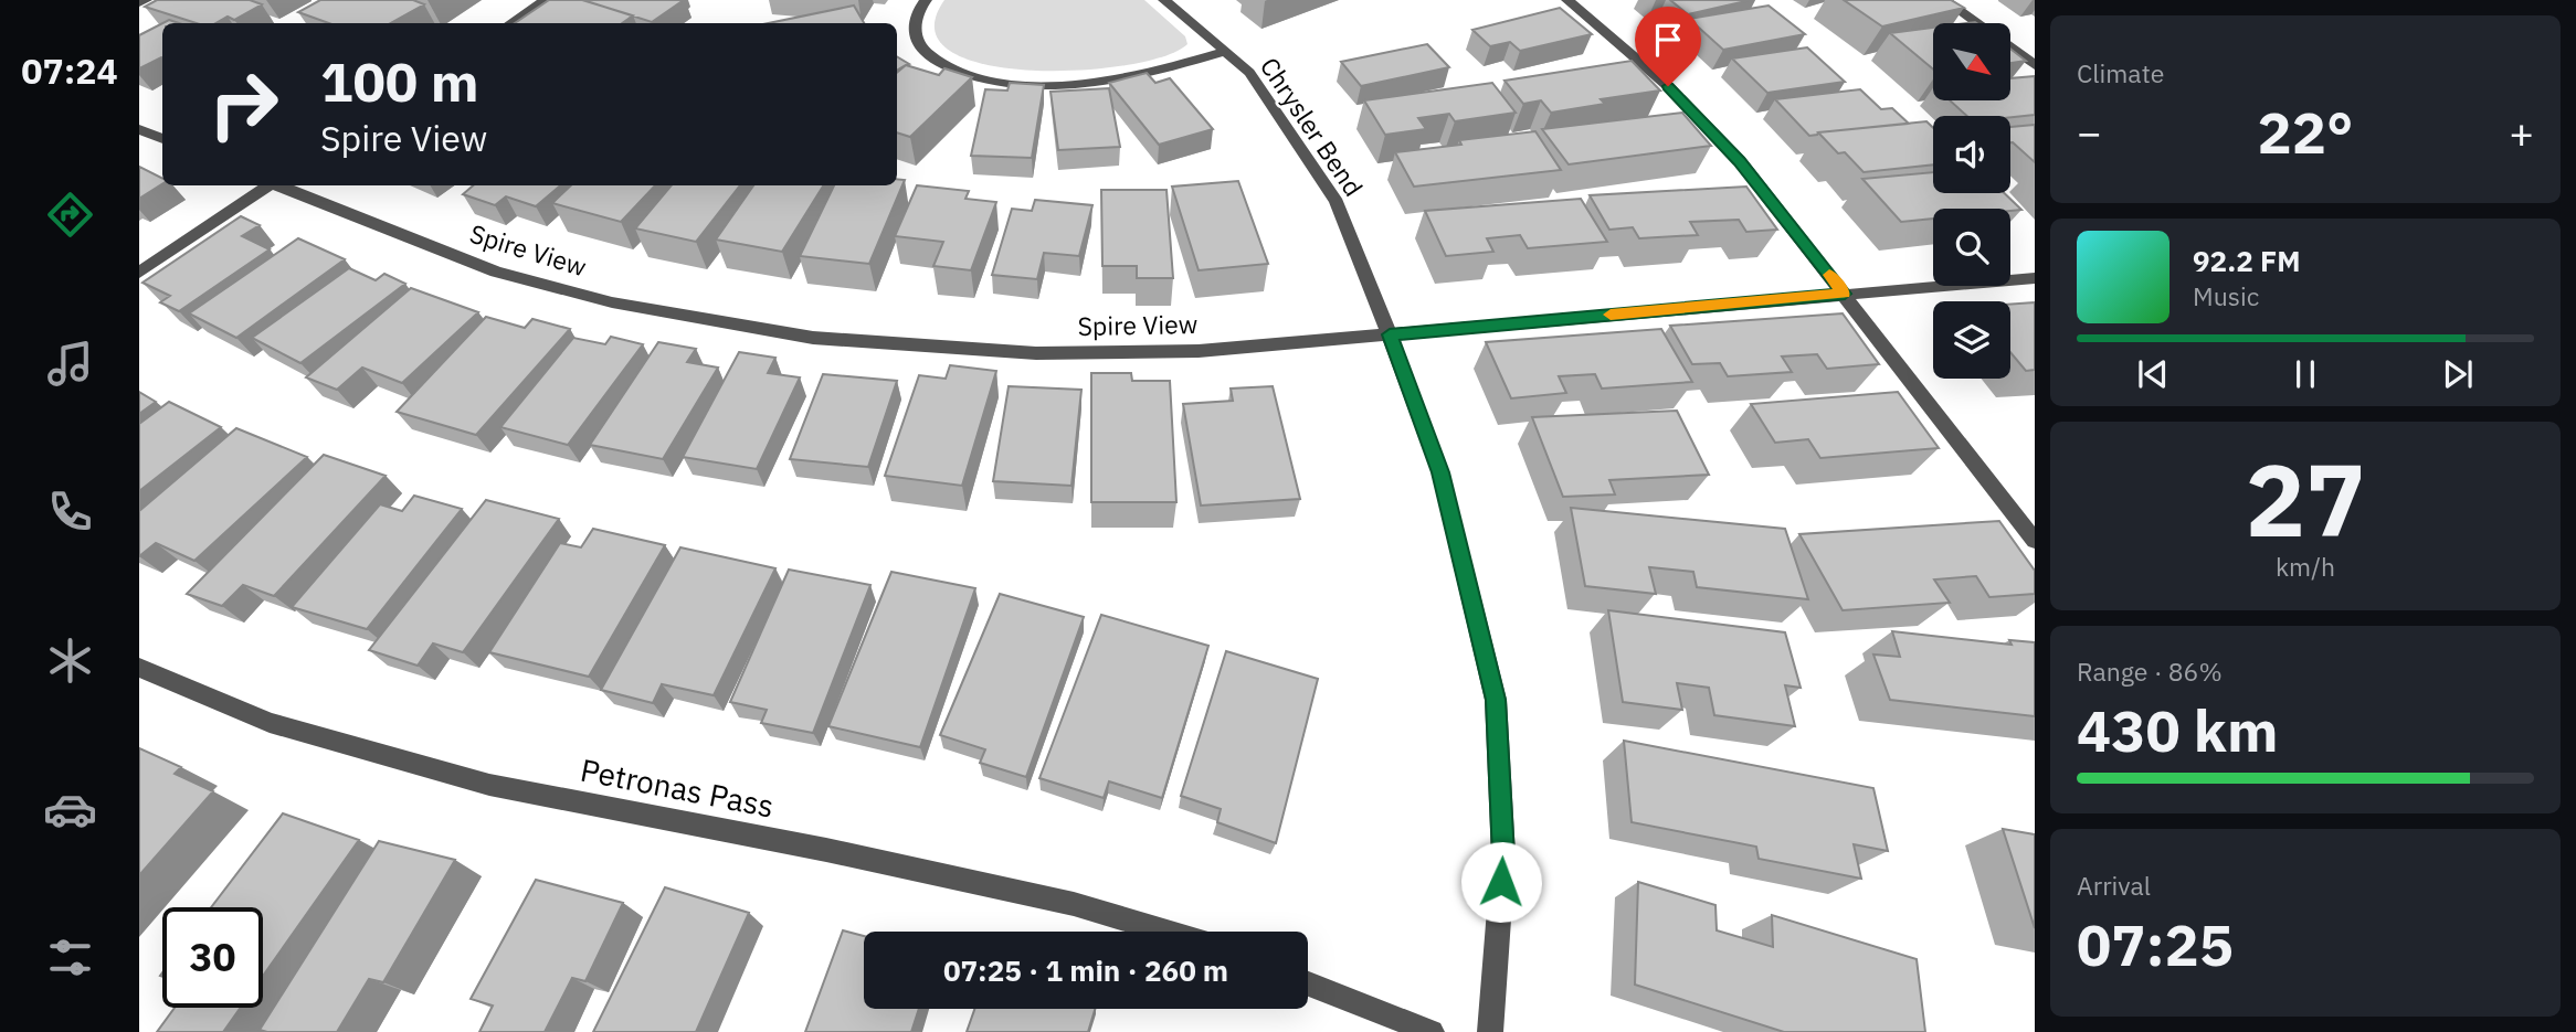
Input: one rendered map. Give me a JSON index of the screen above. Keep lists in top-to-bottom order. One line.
{"streets":{"street":["Chrysler Bend","Spire View","Petronas Pass"]},"crossings":[["Chrysler Bend","Spire View"]],"north":"bottom right","page":{"tabs":"07:24","tile":["Climate",["27","km/h"],["Range · 86%","430 km"],["Arrival","07:25"]],"turn":["100 m","Spire View"],"heat":["−","22°","+"],"song":["92.2 FM","Music"],"limit":"30","trip":"07:25 · 1 min · 260 m"}}
